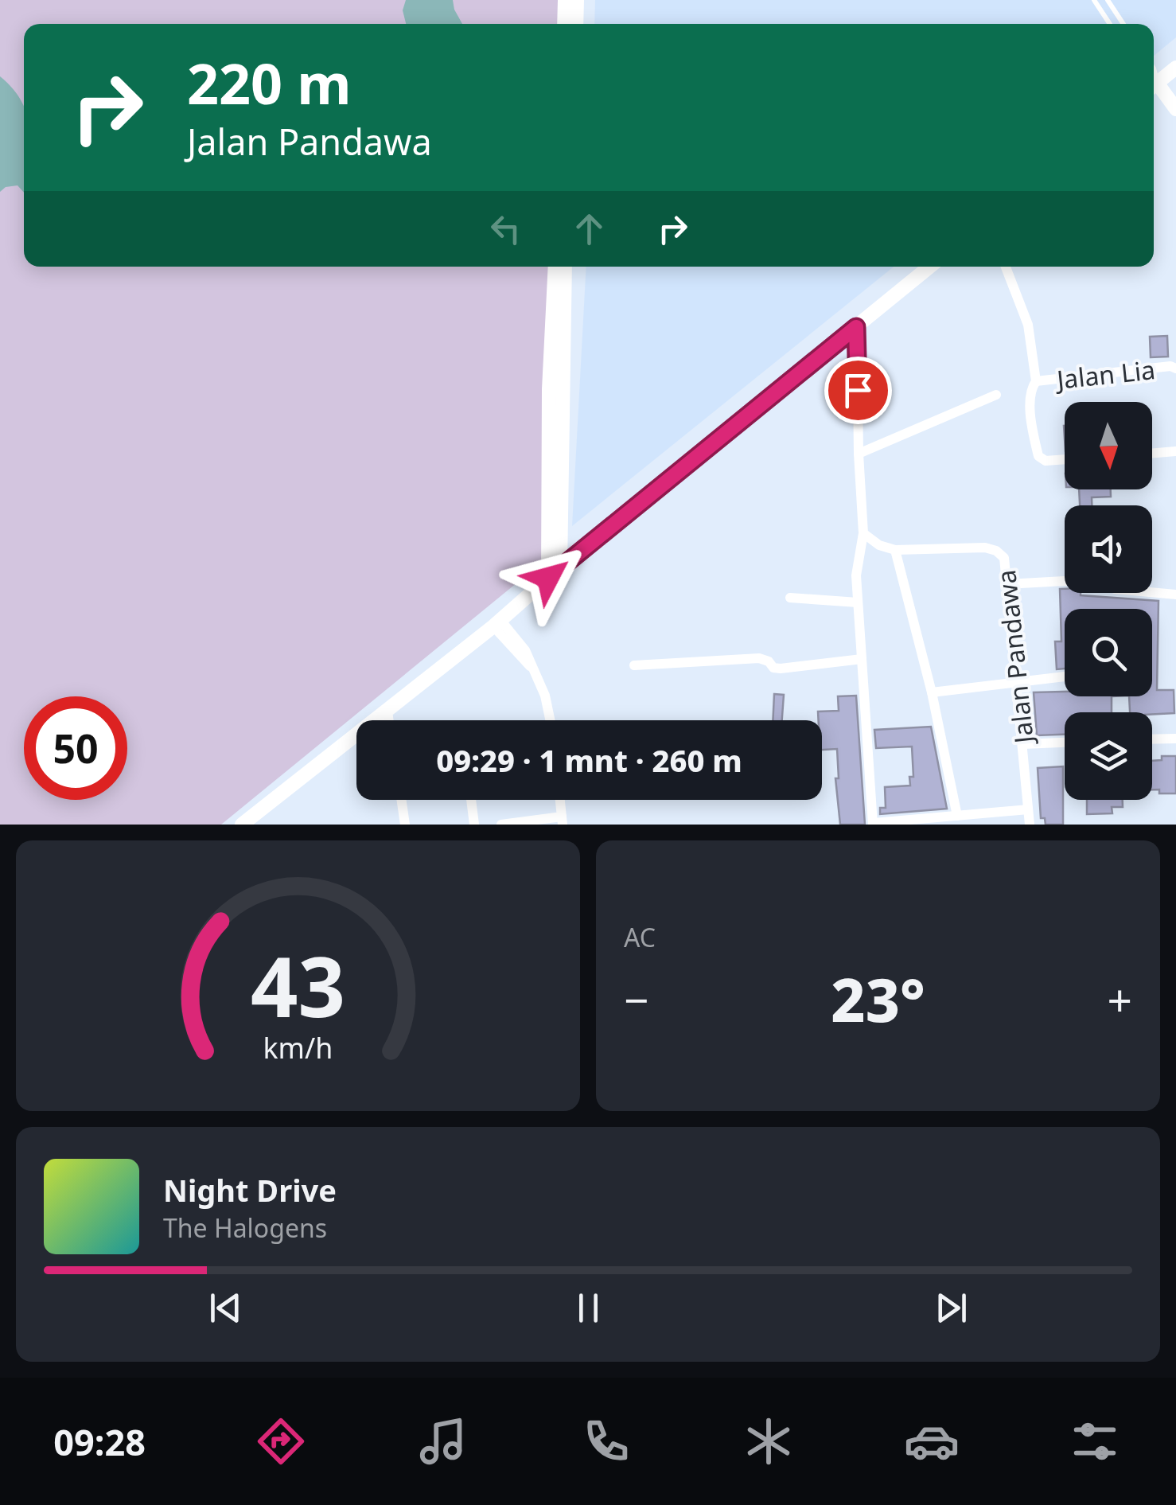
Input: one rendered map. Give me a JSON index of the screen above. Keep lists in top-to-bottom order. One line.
{"streets":{"street":["Jalan Lia","Jalan Pandawa"]},"north":"bottom","page":{"turn":["220 m","Jalan Pandawa"],"limit":"50","trip":"09:29 · 1 mnt · 260 m","tile":"AC","heat":["−","23°","+"],"song":["Night Drive","The Halogens"],"tabs":"09:28","gauge":["43","km/h"]}}
